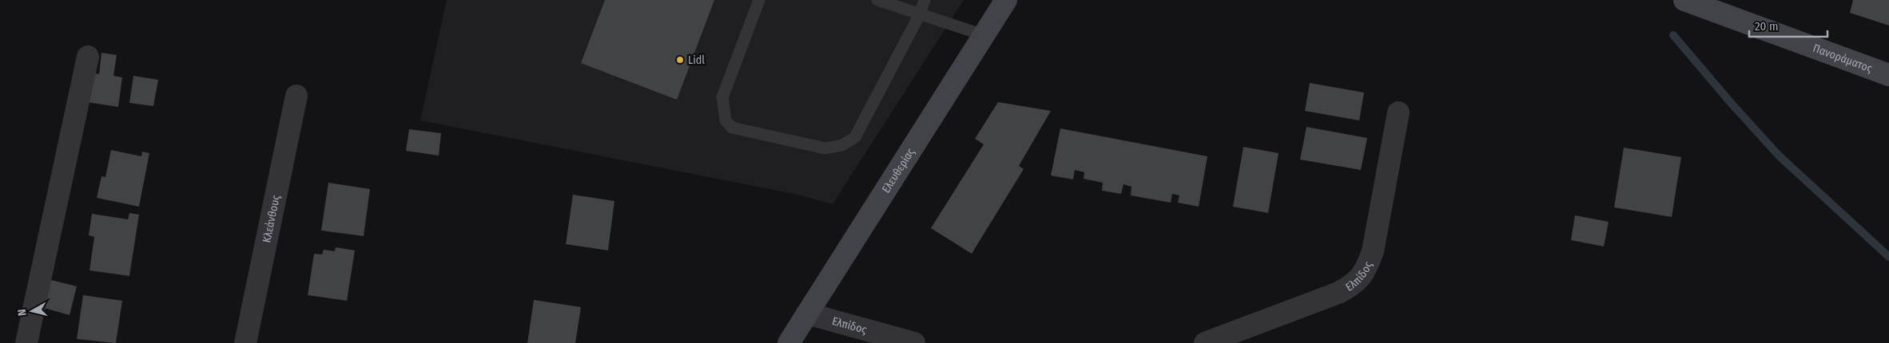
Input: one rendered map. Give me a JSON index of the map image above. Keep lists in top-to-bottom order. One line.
{"streets":{"street":["Πανοράματος","Ελευθερίας","Κλεάνθους","Ελπίδος"]},"crossings":[["Ελευθερίας","Ελπίδος"]],"places":["Lidl"],"scale_bar":"20 m","north":"left"}
